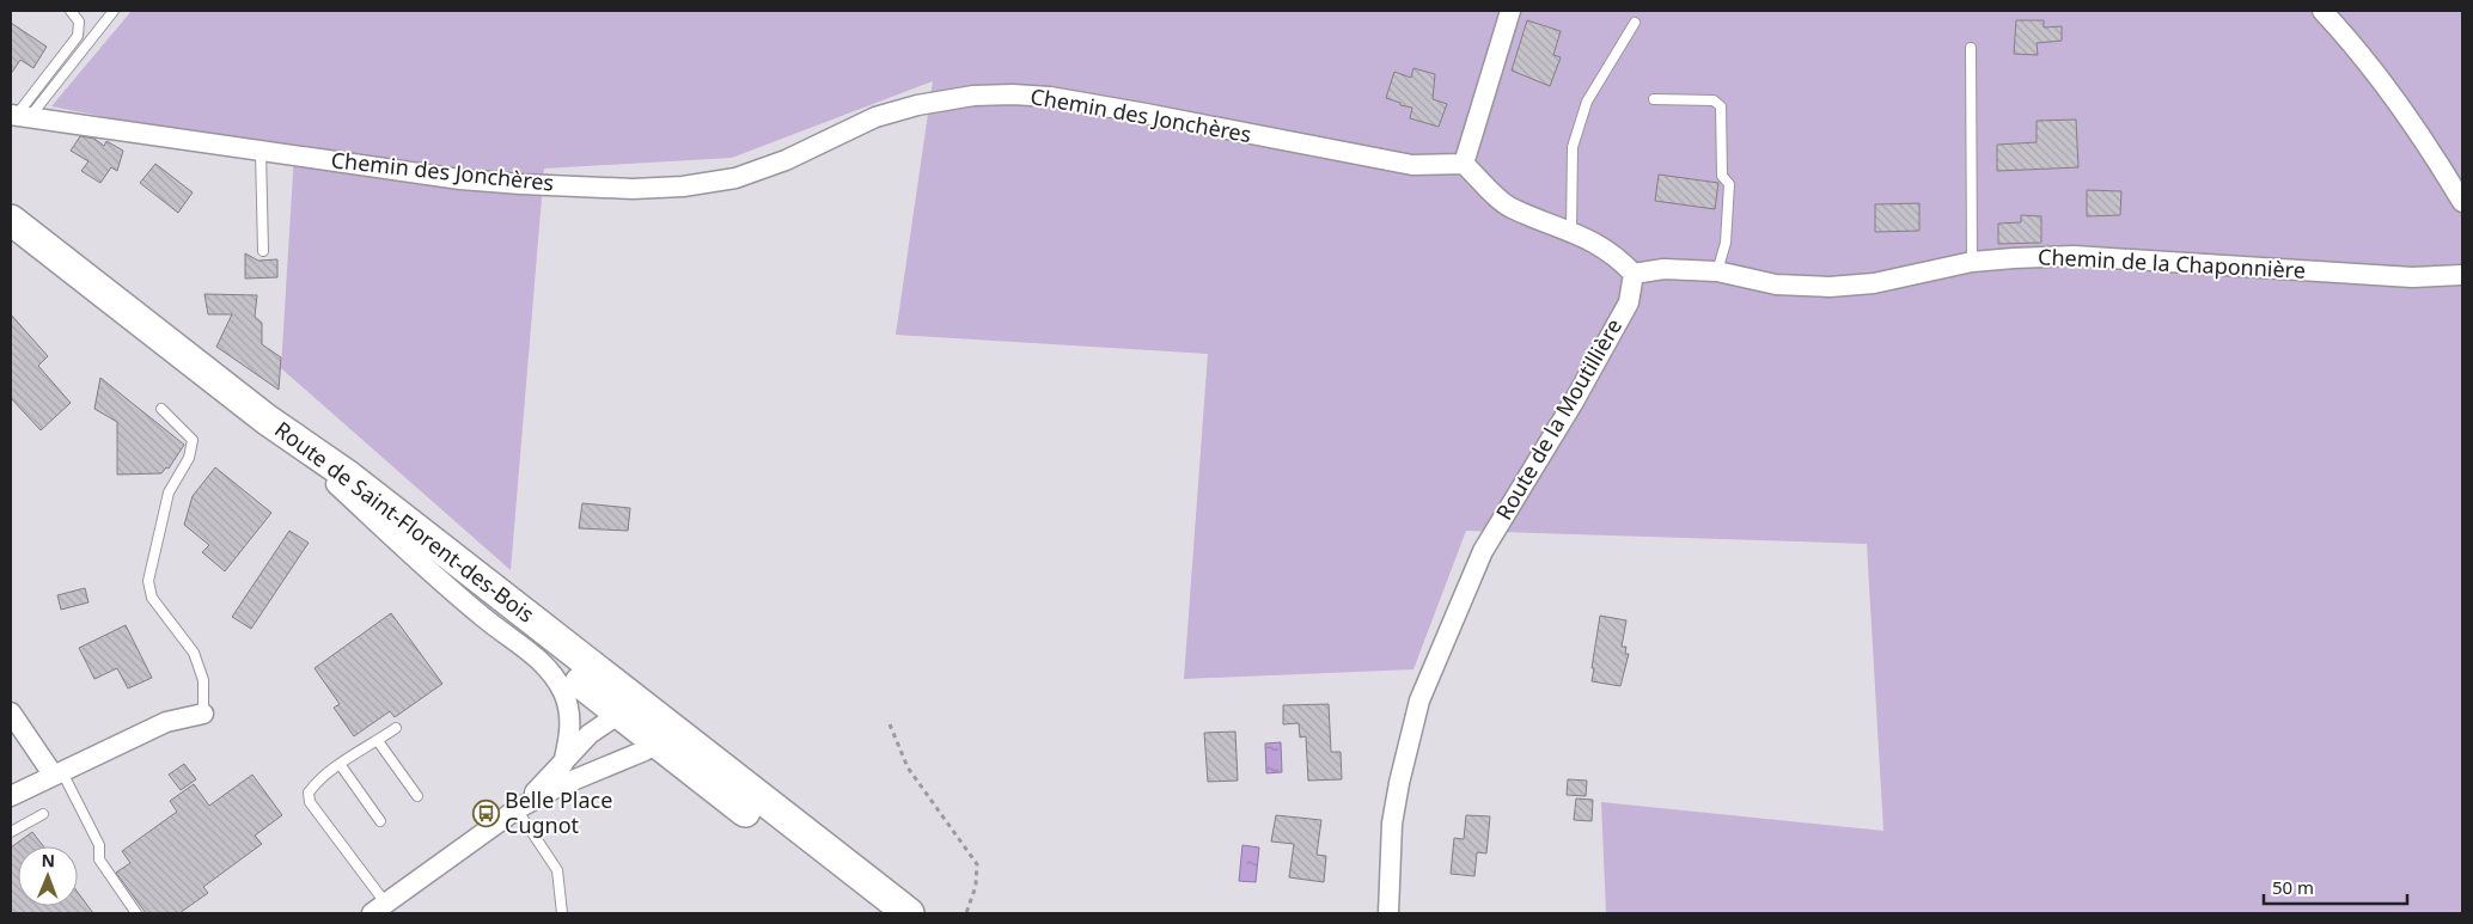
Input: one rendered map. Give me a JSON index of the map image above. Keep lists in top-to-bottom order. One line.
{"streets":{"main road":["Route de Saint-Florent-des-Bois"],"street":["Chemin des Jonchères","Chemin de la Chaponnière","Route de la Moutillière"]},"crossings":[["Chemin de la Chaponnière","Route de la Moutillière"]],"places":{"bus stop":["Belle Place Cugnot"]},"scale_bar":"50 m","north":"top"}
